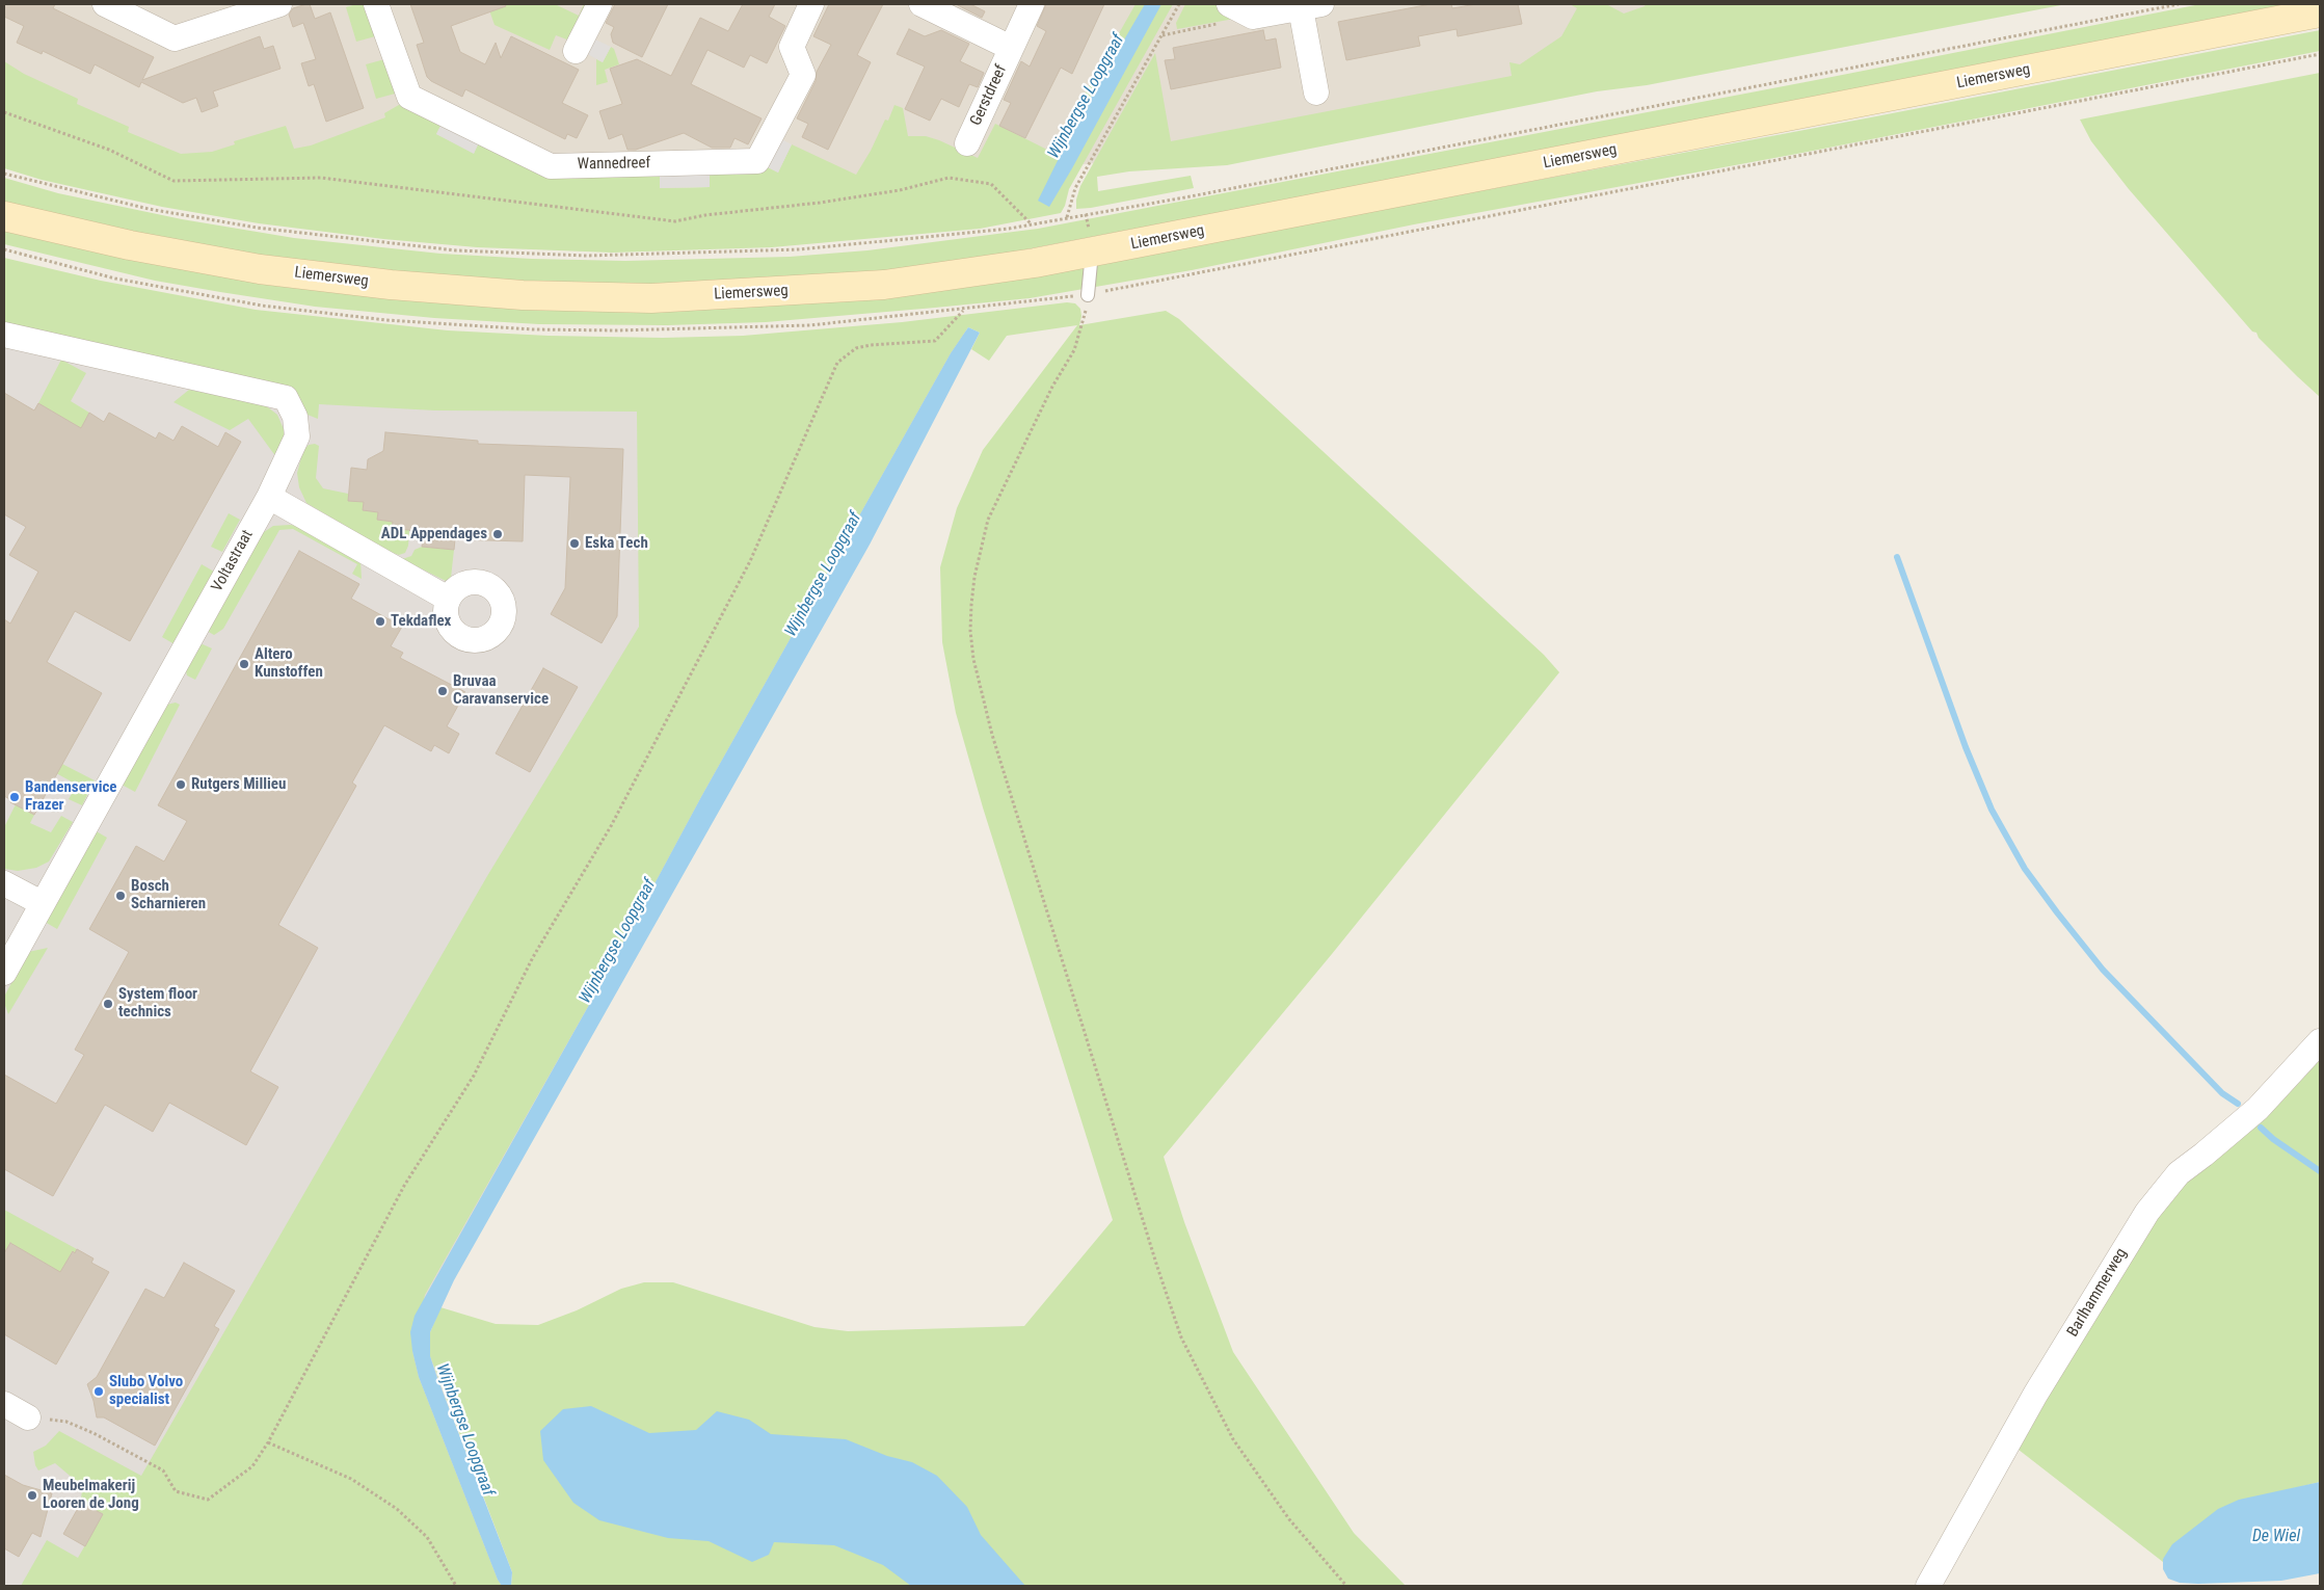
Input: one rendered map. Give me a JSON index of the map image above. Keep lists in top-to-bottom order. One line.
{"streets":{"main road":["Liemersweg"],"street":["Gerstdreef","Wannedreef","Voltastraat","Barlhammerweg"]},"water":["Wijnbergse Loopgraaf","De Wiel"],"places":["ADL Appendages","Eska Tech","Tekdaflex","Altero Kunstoffen","Bruvaa Caravanservice","Rutgers Millieu","Bandenservice Frazer","Bosch Scharnieren","System floor technics","Slubo Volvo specialist","Meubelmakerij Looren de Jong"]}
